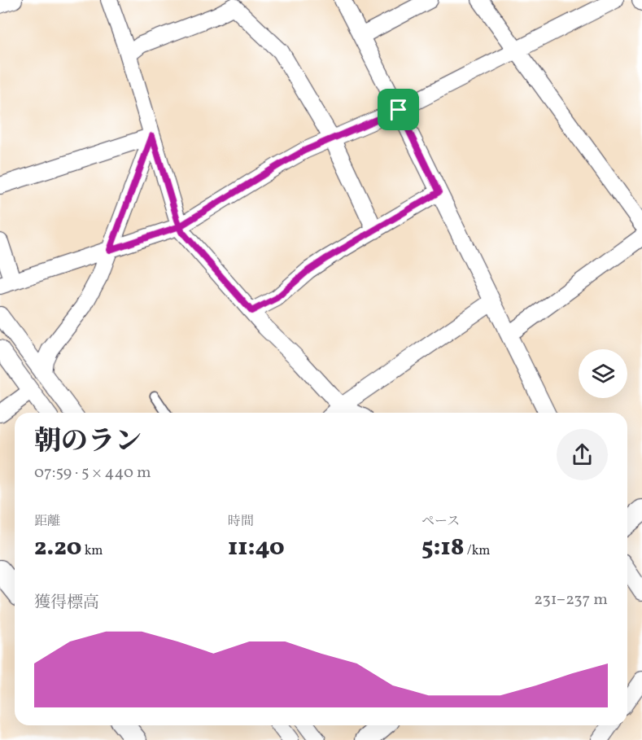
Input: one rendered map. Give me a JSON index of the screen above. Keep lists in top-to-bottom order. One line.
{"page":{"heading":["朝のラン","07:59 · 5 × 440 m"],"stats":[["距離","2.20 km"],["時間","11:40"],["ペース","5:18 /km"]],"chart":["獲得標高","231–237 m"]}}
